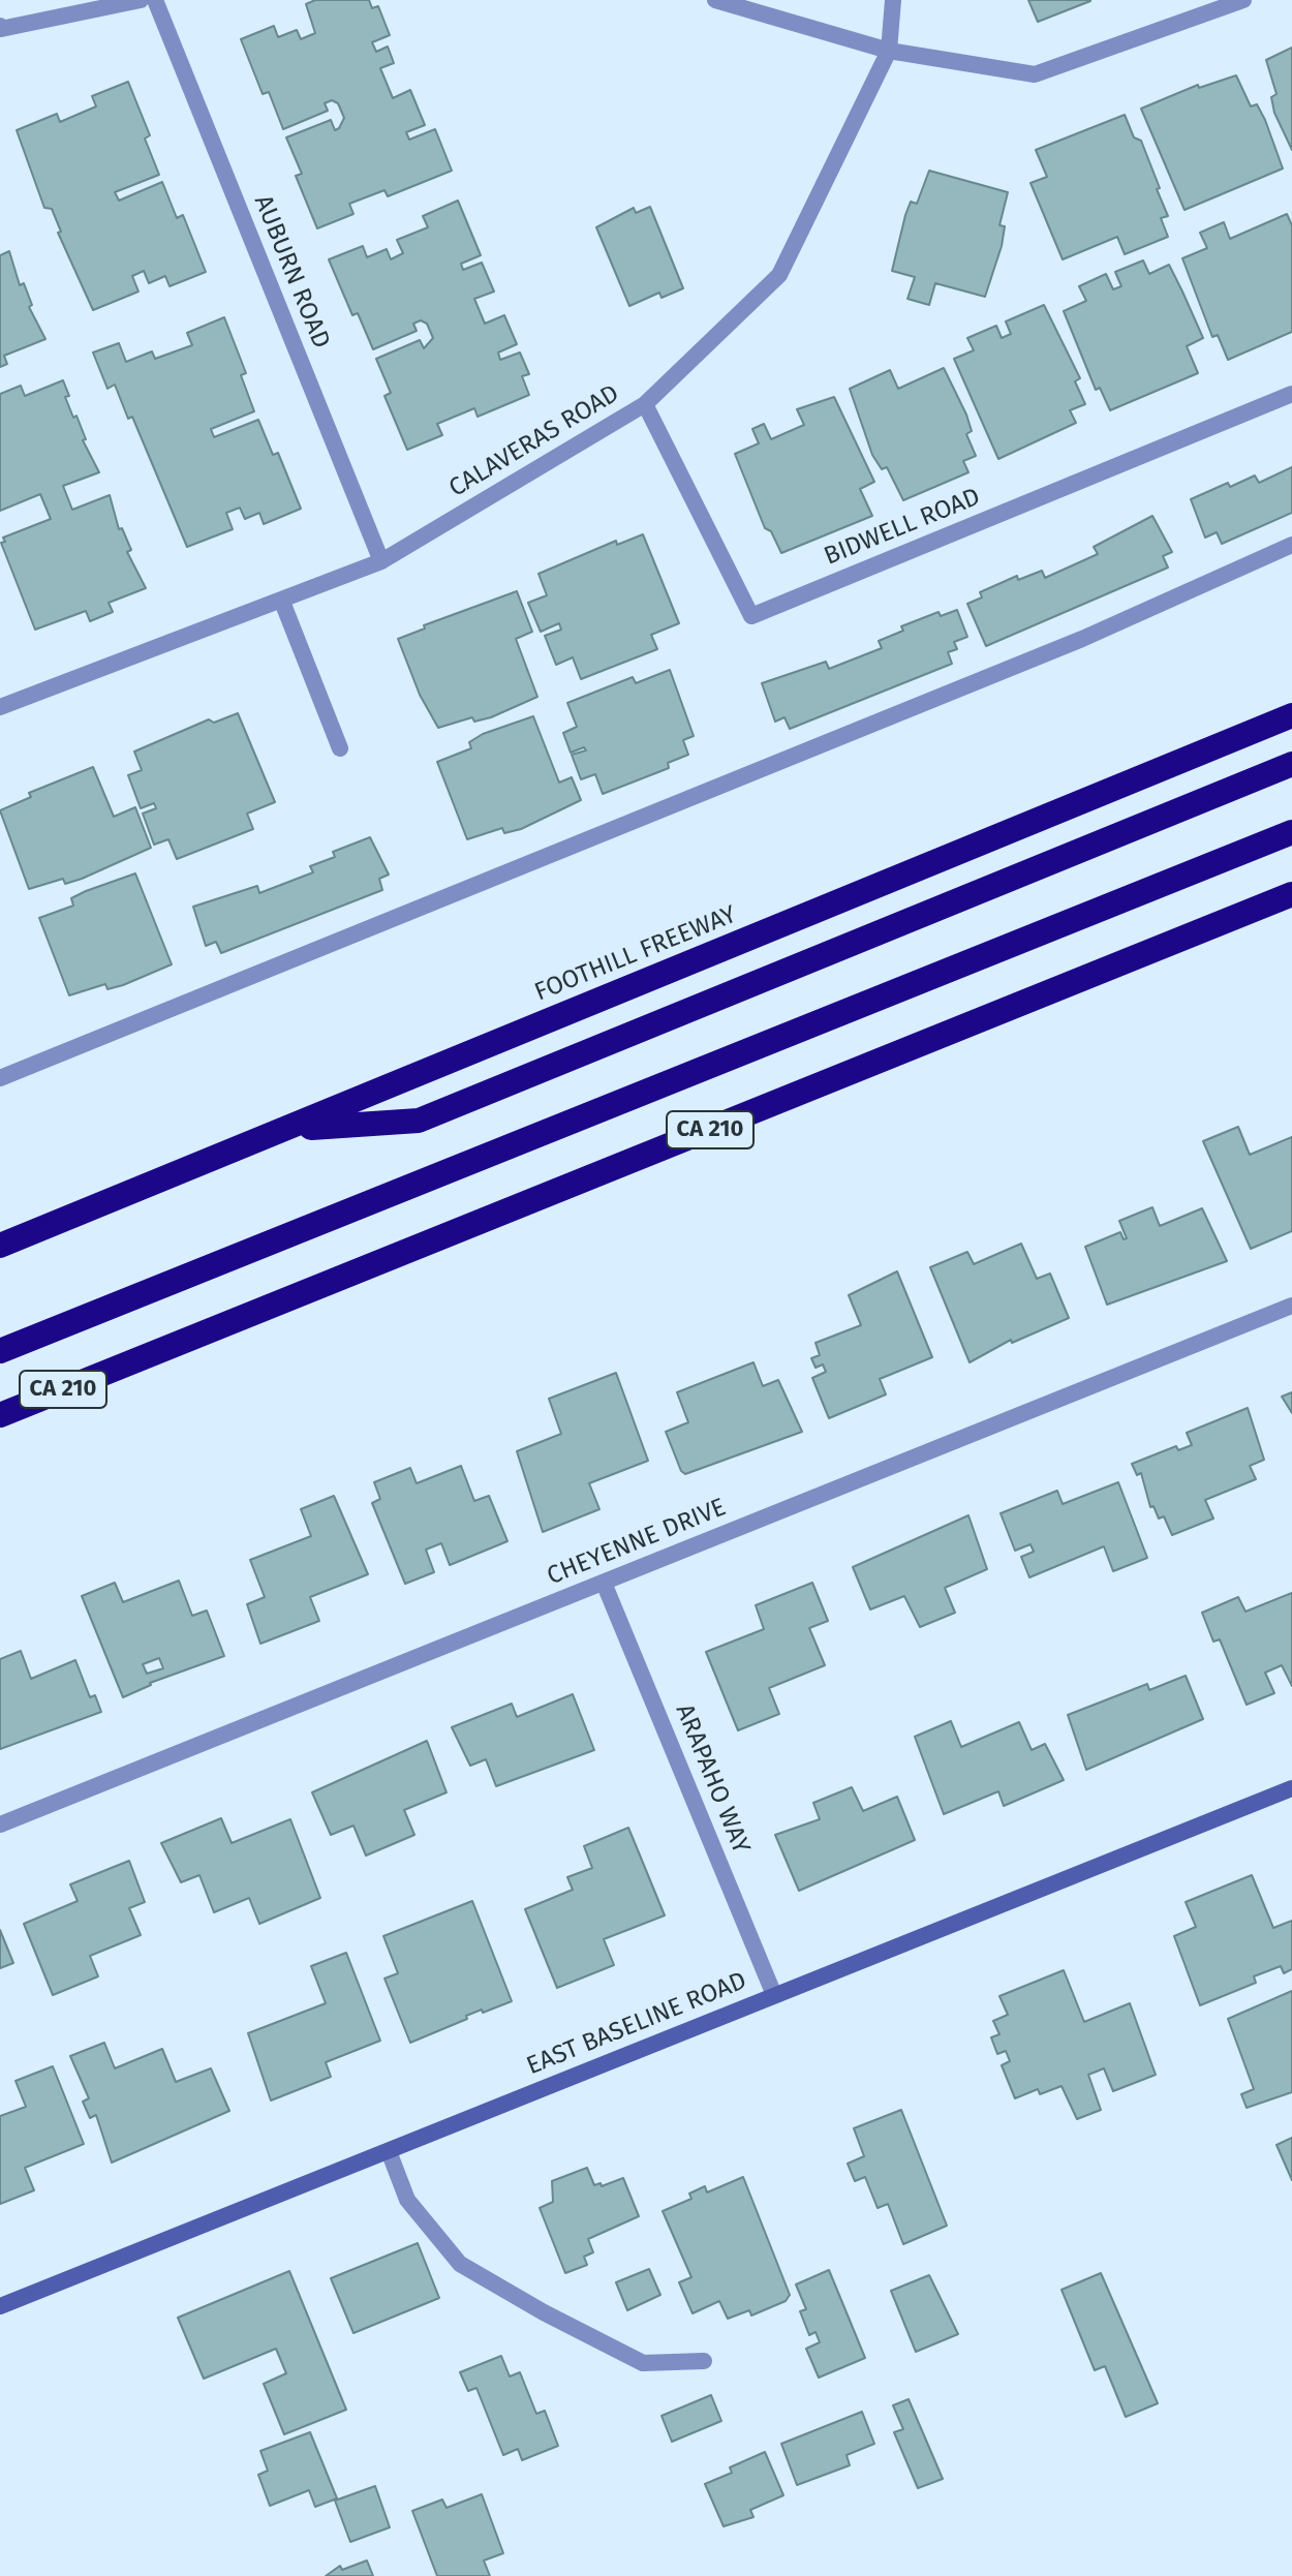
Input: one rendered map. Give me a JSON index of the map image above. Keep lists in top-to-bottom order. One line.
{"streets":{"highway":["FOOTHILL FREEWAY","CA 210"],"main road":["EAST BASELINE ROAD"],"street":["AUBURN ROAD","CALAVERAS ROAD","BIDWELL ROAD","CHEYENNE DRIVE","ARAPAHO WAY"]},"crossings":[["AUBURN ROAD","CALAVERAS ROAD"],["CALAVERAS ROAD","BIDWELL ROAD"],["CHEYENNE DRIVE","ARAPAHO WAY"],["ARAPAHO WAY","EAST BASELINE ROAD"]]}
